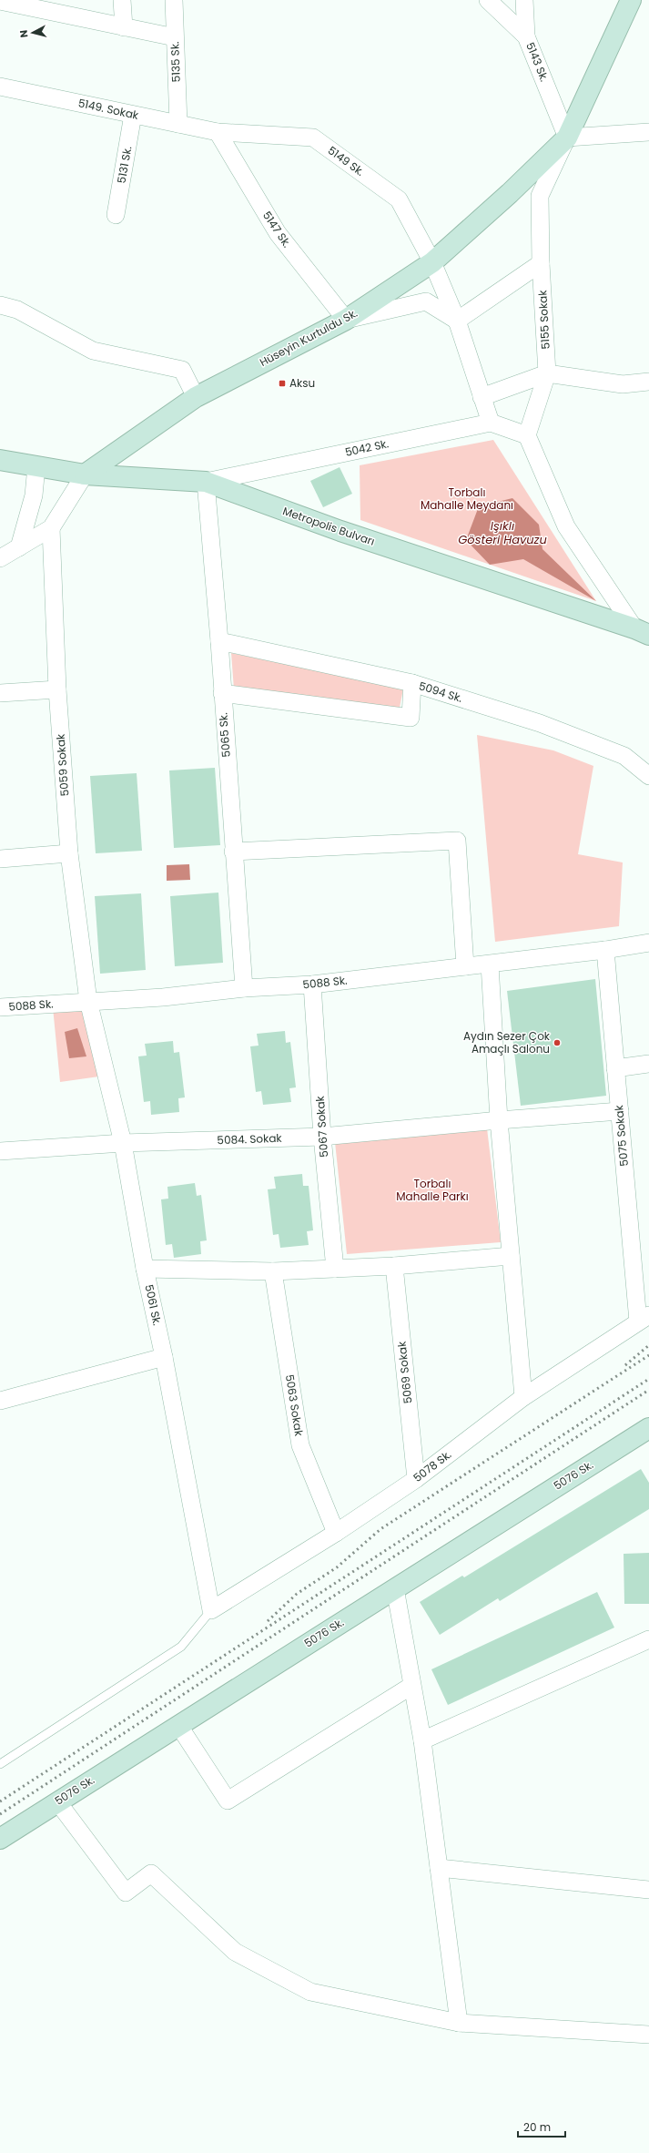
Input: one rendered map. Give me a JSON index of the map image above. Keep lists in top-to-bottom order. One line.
{"streets":{"street":["5135 Sk.","5143 Sk.","5149. Sokak","5149 Sk.","5131 Sk.","5147 Sk.","5155 Sokak","Hüseyin Kurtuldu Sk.","5042 Sk.","Metropolis Bulvarı","5094 Sk.","5065 Sk.","5059 Sokak","5088 Sk.","5067 Sokak","5075 Sokak","5084. Sokak","5061 Sk.","5069 Sokak","5063 Sokak","5078 Sk.","5076 Sk."]},"crossings":[["5135 Sk.","5149. Sokak"],["5143 Sk.","5155 Sokak"],["5143 Sk.","Hüseyin Kurtuldu Sk."],["5149. Sokak","5149 Sk."],["5149. Sokak","5131 Sk."],["5149. Sokak","5147 Sk."],["5149 Sk.","5147 Sk."],["5149 Sk.","Hüseyin Kurtuldu Sk."],["5149 Sk.","5042 Sk."],["5147 Sk.","Hüseyin Kurtuldu Sk."],["5155 Sokak","Hüseyin Kurtuldu Sk."],["Hüseyin Kurtuldu Sk.","Metropolis Bulvarı"],["5042 Sk.","Metropolis Bulvarı"],["5042 Sk.","5065 Sk."],["Metropolis Bulvarı","5065 Sk."],["5094 Sk.","5065 Sk."],["5065 Sk.","5088 Sk."],["5059 Sokak","5088 Sk."],["5059 Sokak","5061 Sk."],["5088 Sk.","5067 Sokak"],["5088 Sk.","5075 Sokak"],["5088 Sk.","5061 Sk."],["5067 Sokak","5084. Sokak"],["5075 Sokak","5084. Sokak"],["5075 Sokak","5078 Sk."],["5084. Sokak","5061 Sk."],["5061 Sk.","5078 Sk."],["5069 Sokak","5078 Sk."],["5063 Sokak","5078 Sk."]],"water":["Işıklı Gösteri Havuzu"],"parks":["Torbalı Mahalle Meydanı","Torbalı Mahalle Parkı"],"places":{"transit":["Aksu"],"other":["Aydın Sezer Çok Amaçlı Salonu"]},"scale_bar":"20 m","north":"left"}
